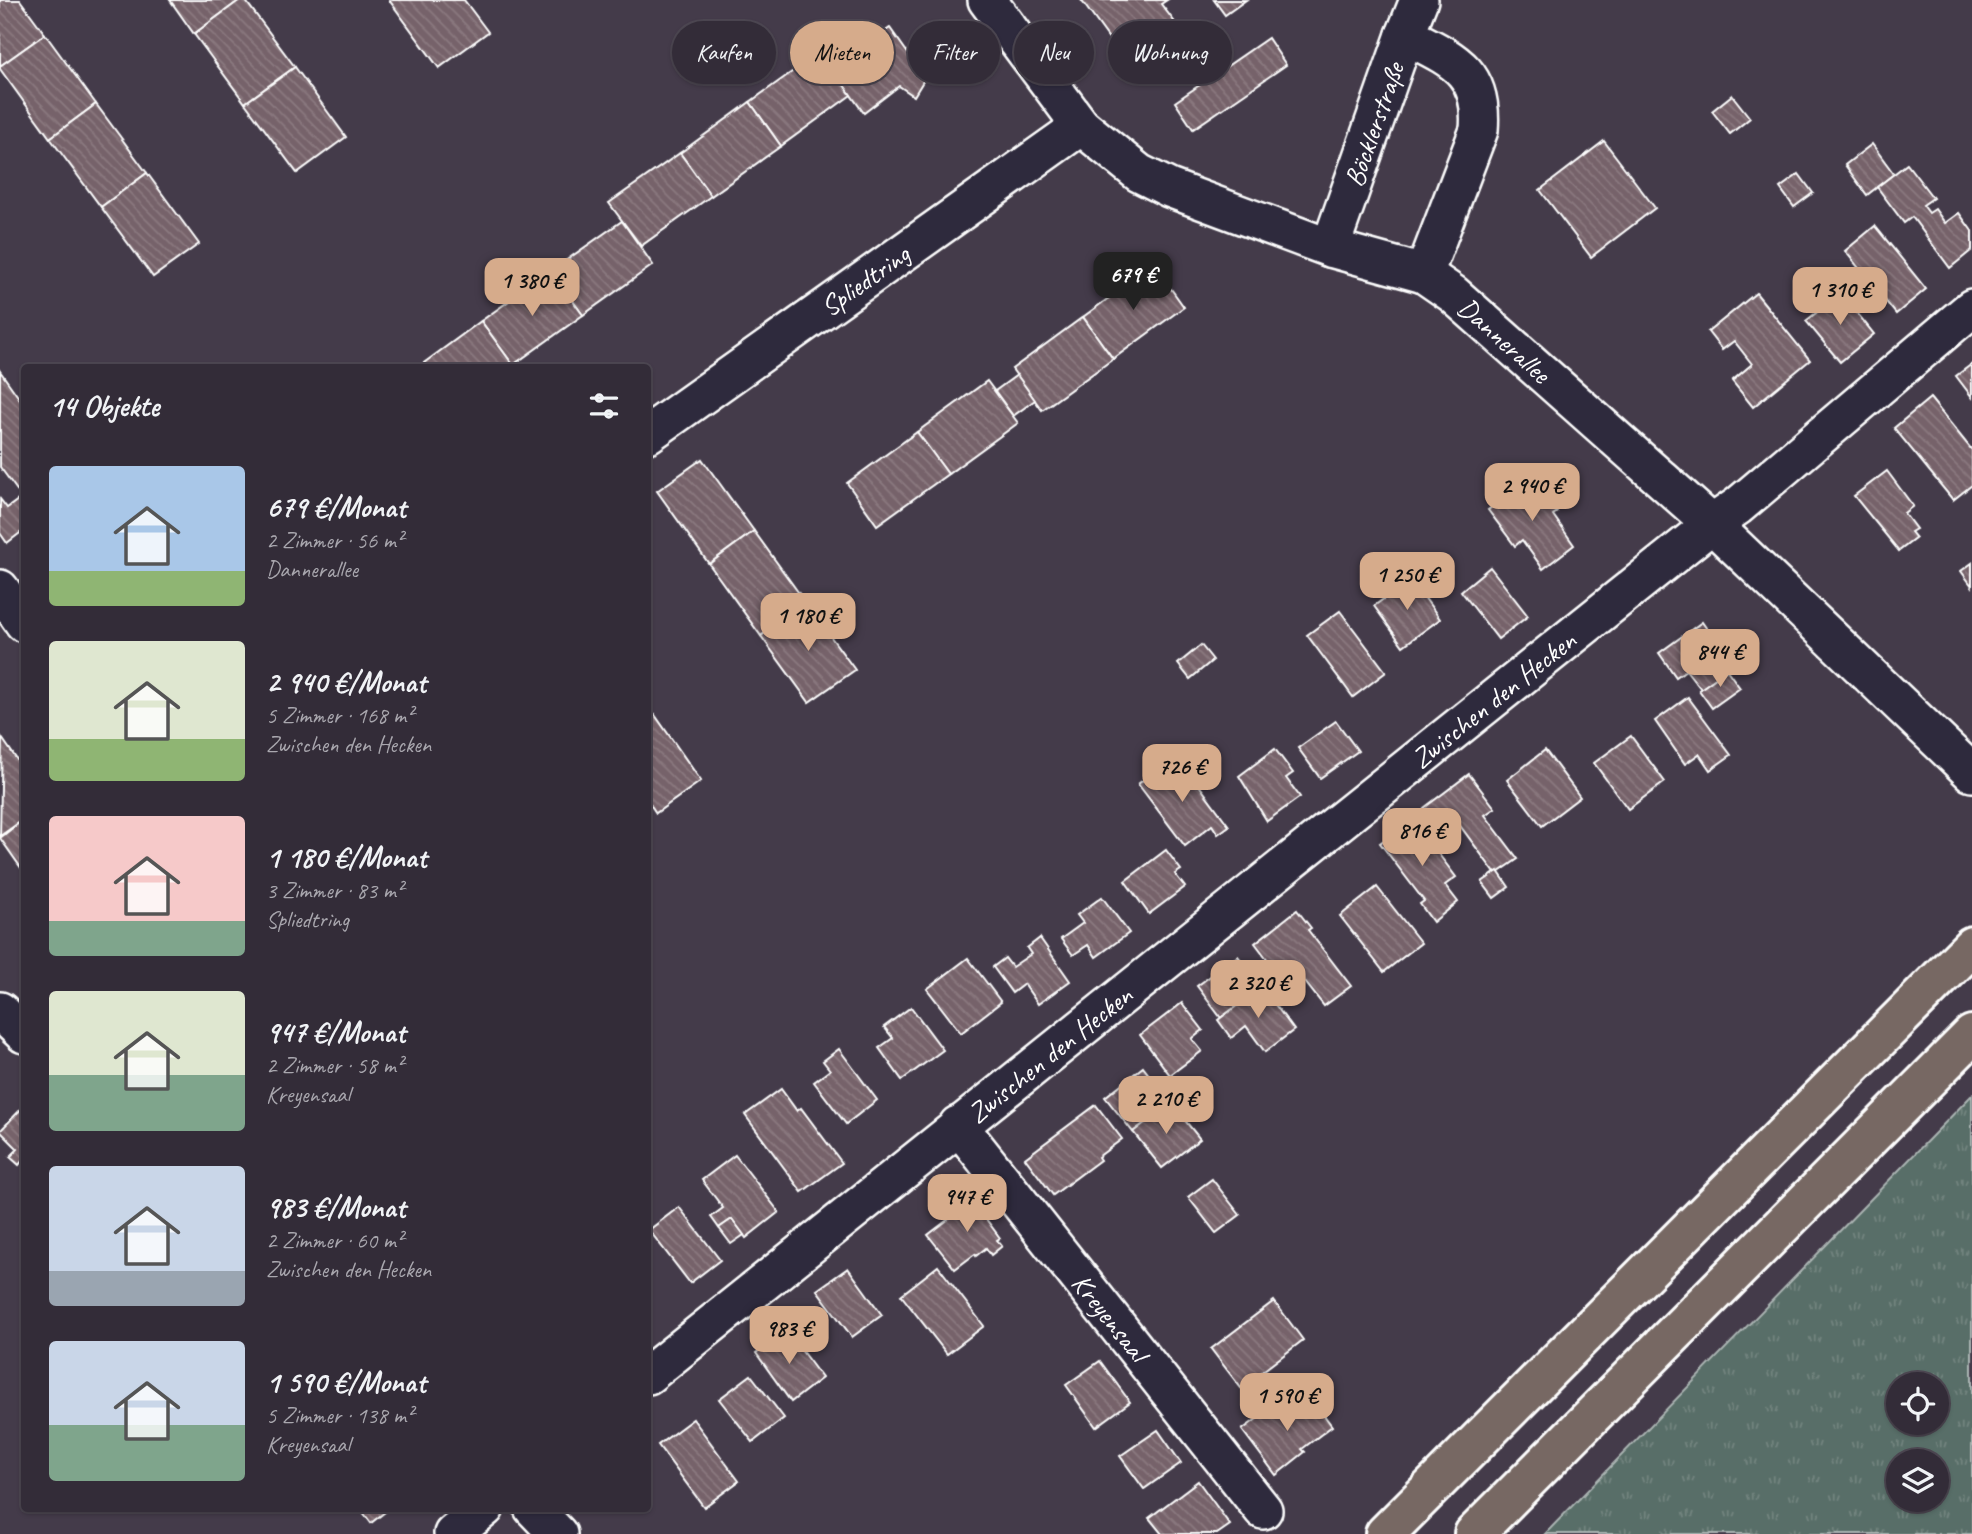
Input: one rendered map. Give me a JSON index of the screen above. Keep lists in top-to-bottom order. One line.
{"streets":{"street":["Böcklerstraße","Spliedtring","Dannerallee","Zwischen den Hecken","Kreyensaal"]},"crossings":[["Böcklerstraße","Dannerallee"],["Spliedtring","Dannerallee"],["Dannerallee","Zwischen den Hecken"],["Zwischen den Hecken","Kreyensaal"]],"page":{"chip":["Kaufen","Mieten","Filter","Neu","Wohnung"],"price":["679 €","1 380 €","1 310 €","2 940 €","1 250 €","1 180 €","844 €","726 €","816 €","2 320 €","2 210 €","947 €","983 €","1 590 €"],"heading":"14 Objekte","list":[{"name":"679 €/Monat","note":"2 Zimmer · 56 m² · Dannerallee"},{"name":"2 940 €/Monat","note":"5 Zimmer · 168 m² · Zwischen den Hecken"},{"name":"1 180 €/Monat","note":"3 Zimmer · 83 m² · Spliedtring"},{"name":"947 €/Monat","note":"2 Zimmer · 58 m² · Kreyensaal"},{"name":"983 €/Monat","note":"2 Zimmer · 60 m² · Zwischen den Hecken"},{"name":"1 590 €/Monat","note":"5 Zimmer · 138 m² · Kreyensaal"}]}}
